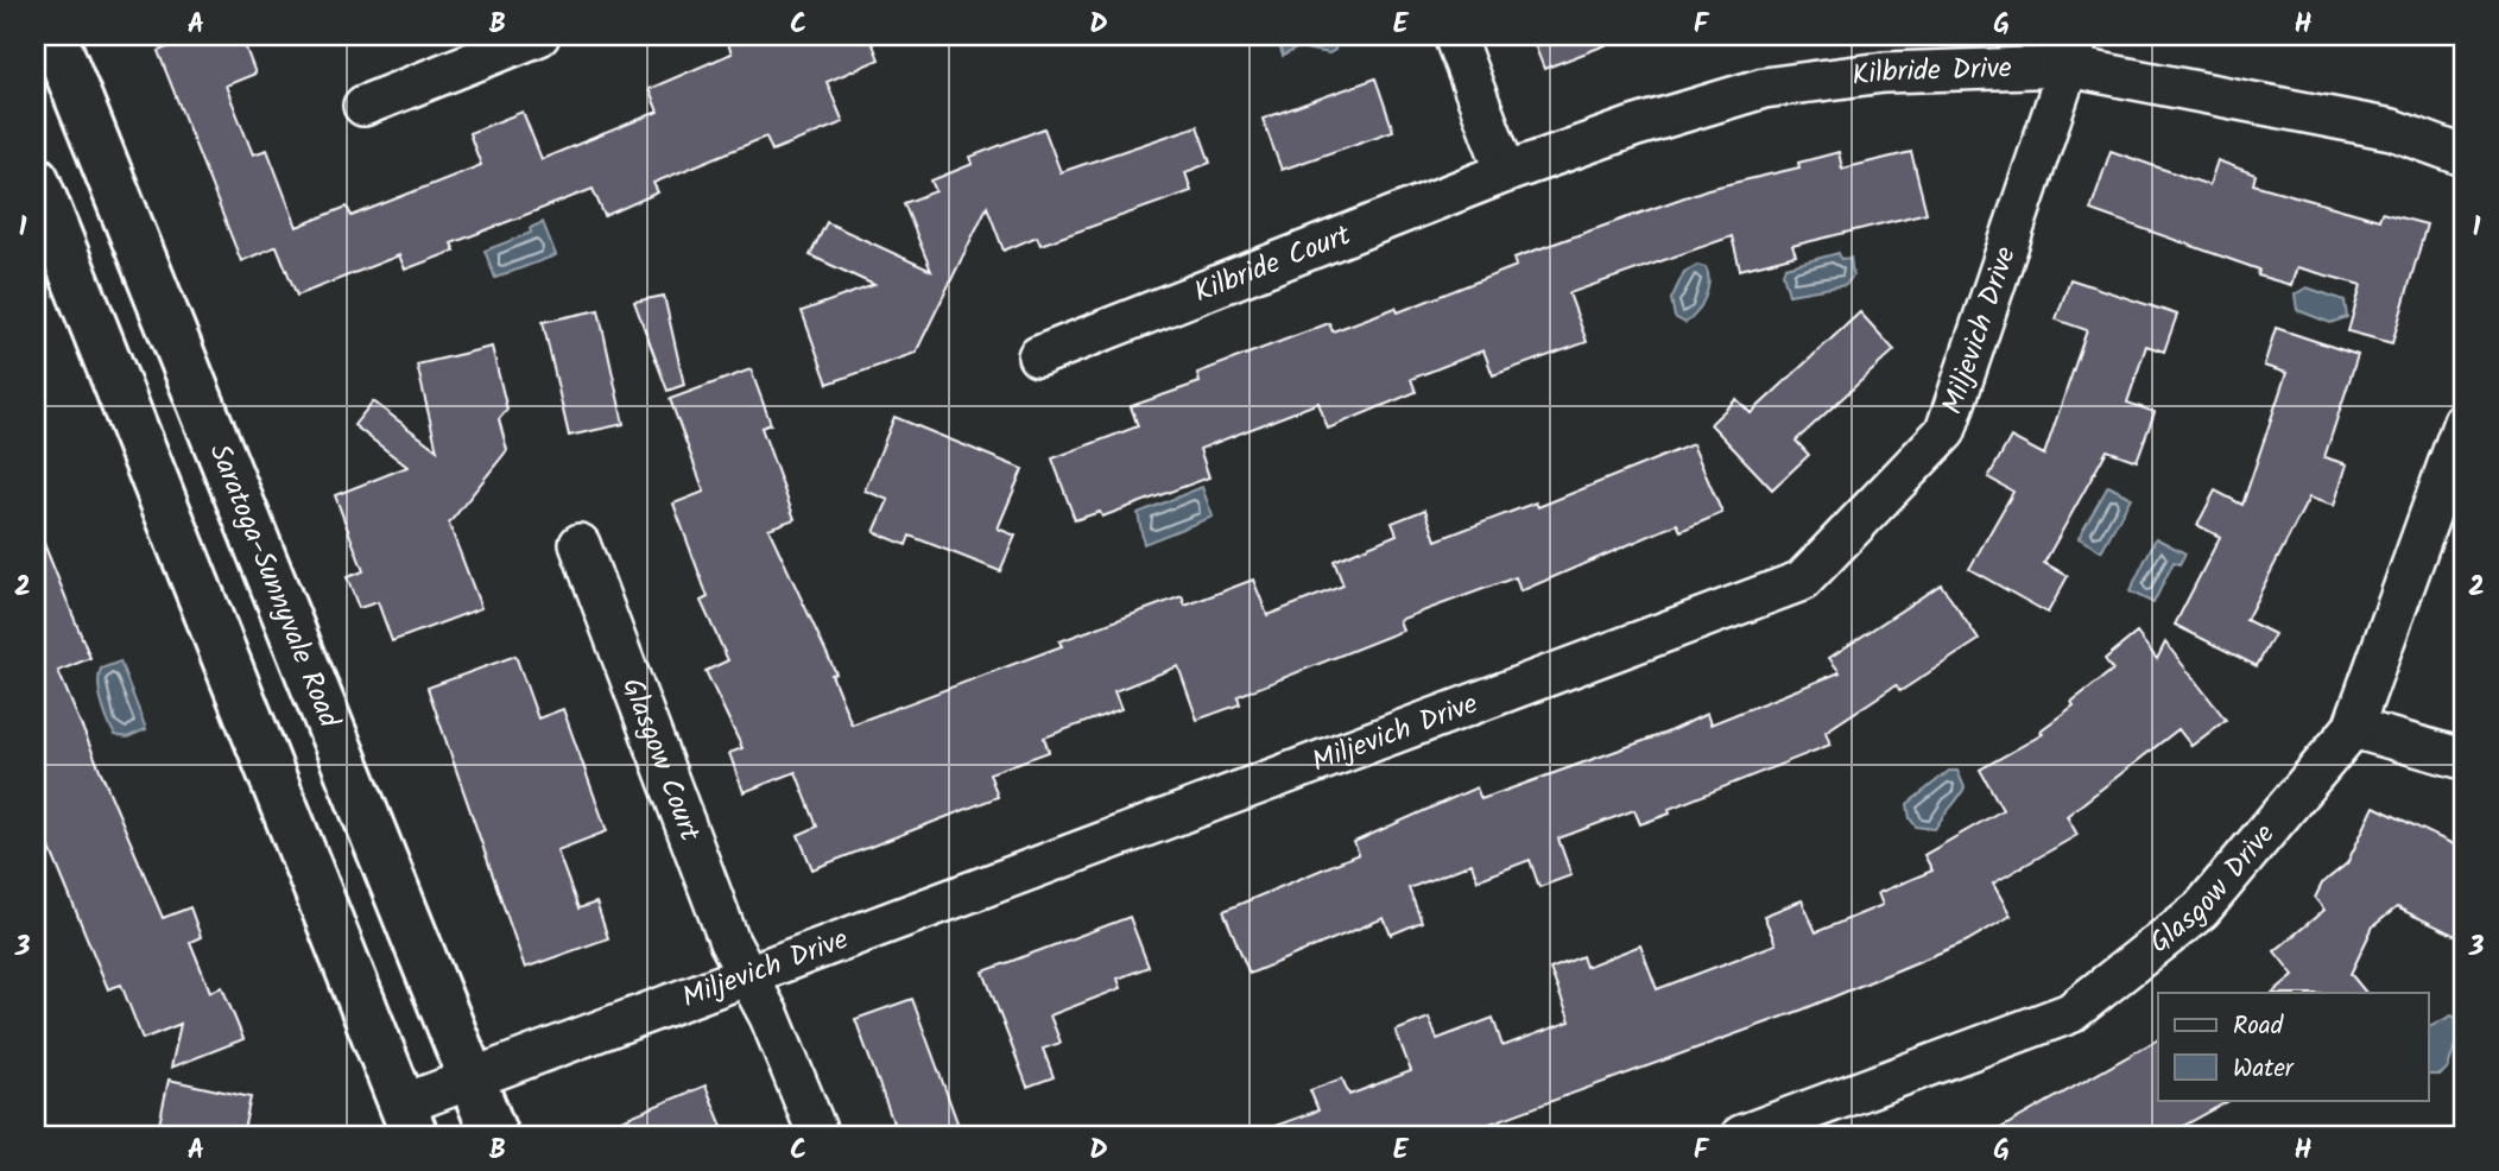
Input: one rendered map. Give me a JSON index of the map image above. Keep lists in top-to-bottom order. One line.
{"streets":{"main road":["Saratoga-Sunnyvale Road"],"street":["Kilbride Drive","Kilbride Court","Miljevich Drive","Glasgow Court","Glasgow Drive"]},"crossings":[["Kilbride Drive","Kilbride Court"],["Kilbride Drive","Miljevich Drive"],["Miljevich Drive","Saratoga-Sunnyvale Road"],["Miljevich Drive","Glasgow Court"]],"legend":["Road","Water"],"grid":{"columns":["A","B","C","D","E","F","G","H"],"rows":["1","2","3"]}}
